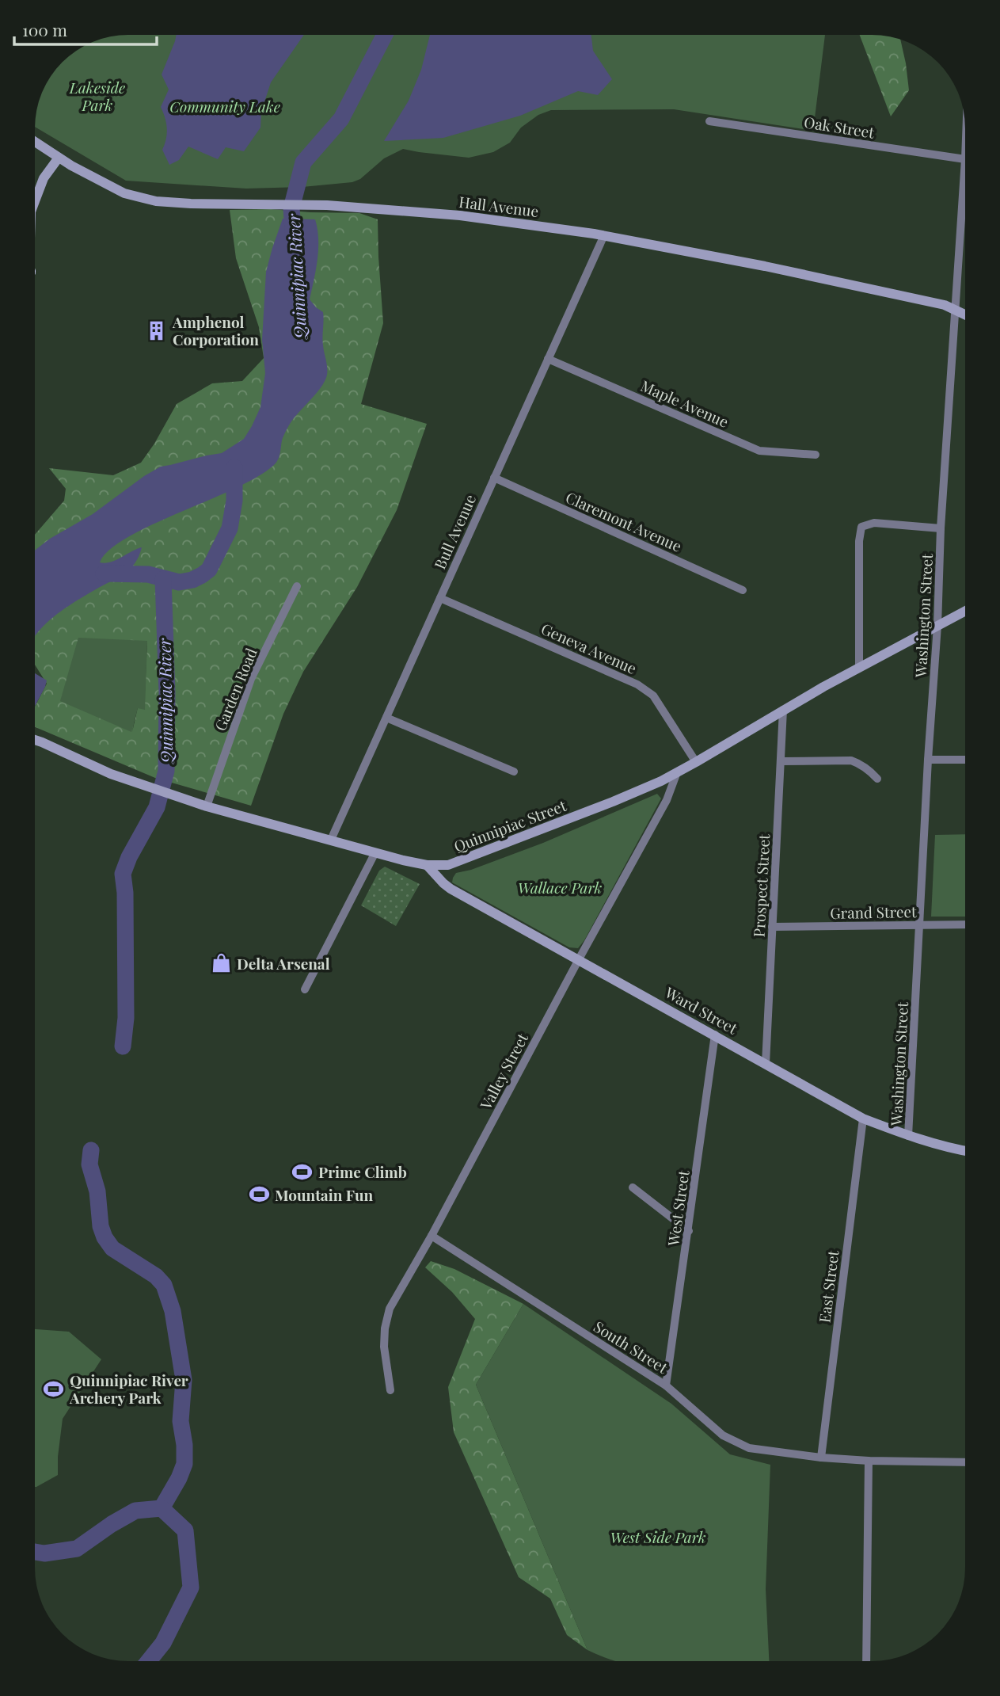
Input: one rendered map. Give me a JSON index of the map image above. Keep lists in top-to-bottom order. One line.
{"streets":{"main road":["Hall Avenue","Quinnipiac Street","Ward Street"],"street":["Oak Street","Maple Avenue","Claremont Avenue","Bull Avenue","Washington Street","Geneva Avenue","Garden Road","Prospect Street","Grand Street","Valley Street","West Street","East Street","South Street"]},"crossings":[["Oak Street","Washington Street"],["Hall Avenue","Bull Avenue"],["Hall Avenue","Washington Street"],["Maple Avenue","Bull Avenue"],["Claremont Avenue","Bull Avenue"],["Bull Avenue","Geneva Avenue"],["Bull Avenue","Quinnipiac Street"],["Washington Street","Quinnipiac Street"],["Washington Street","Grand Street"],["Washington Street","Ward Street"],["Geneva Avenue","Quinnipiac Street"],["Garden Road","Quinnipiac Street"],["Quinnipiac Street","Prospect Street"],["Quinnipiac Street","Ward Street"],["Quinnipiac Street","Valley Street"],["Prospect Street","Grand Street"],["Prospect Street","Ward Street"],["Ward Street","Valley Street"],["Ward Street","West Street"],["Ward Street","East Street"],["Valley Street","South Street"],["West Street","South Street"],["East Street","South Street"]],"water":["Quinnipiac River"],"parks":["Lakeside Park","Community Lake","Wallace Park","West Side Park"],"places":{"building":["Amphenol Corporation"],"shop":["Delta Arsenal"],"sports":["Prime Climb","Mountain Fun","Quinnipiac River Archery Park"]},"scale_bar":"100 m"}
